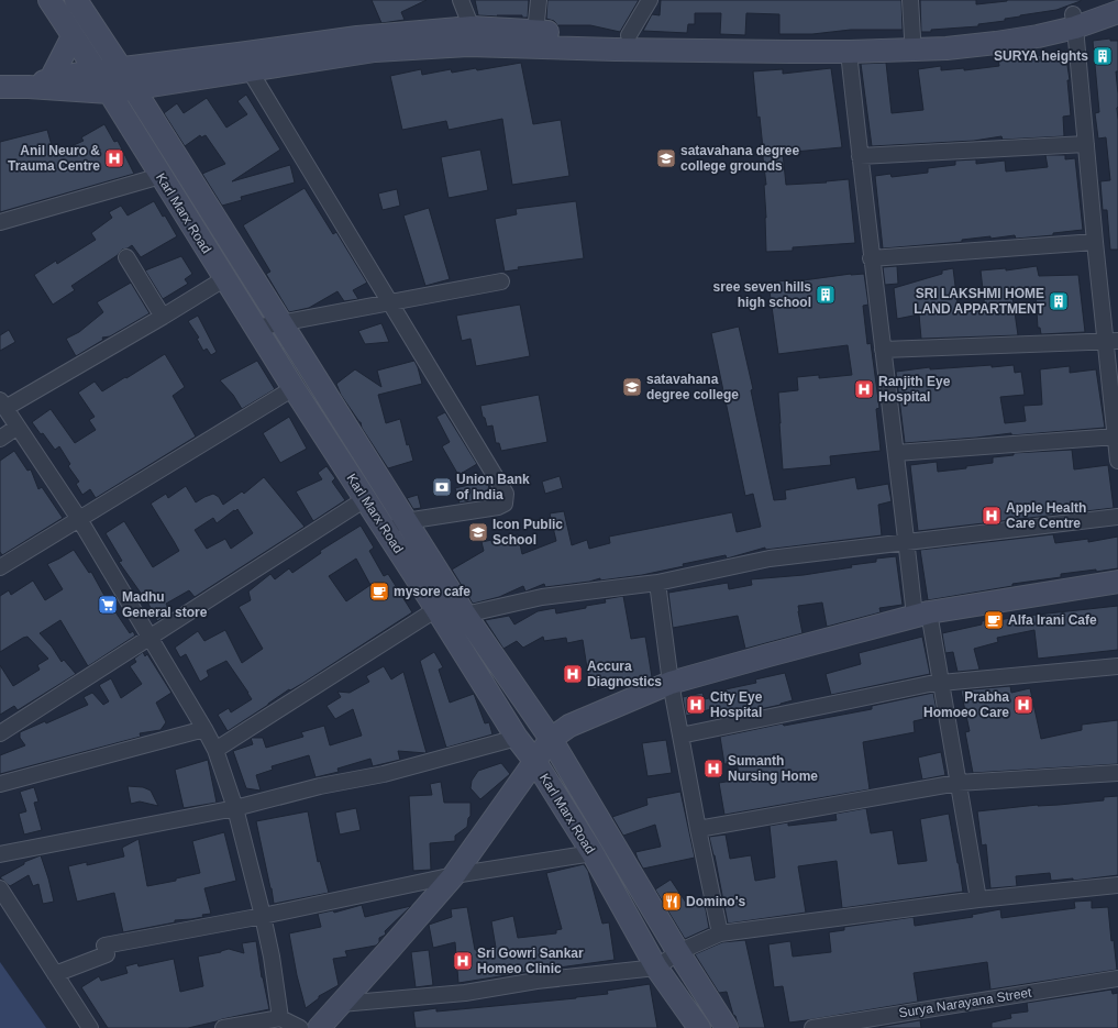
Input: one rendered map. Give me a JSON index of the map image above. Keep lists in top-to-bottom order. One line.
{"streets":{"street":["Karl Marx Road","Surya Narayana Street"]},"places":{"building":["SURYA heights","sree seven hills high school","SRI LAKSHMI HOME LAND APPARTMENT"],"hospital":["Anil Neuro & Trauma Centre","Ranjith Eye Hospital","Apple Health Care Centre","Accura Diagnostics","City Eye Hospital","Prabha Homoeo Care","Sumanth Nursing Home","Sri Gowri Sankar Homeo Clinic"],"school or university":["satavahana degree college grounds","satavahana degree college","Icon Public School"],"bank":["Union Bank of India"],"cafe":["mysore cafe","Alfa Irani Cafe"],"supermarket":["Madhu General store"],"restaurant":["Domino's"]}}
